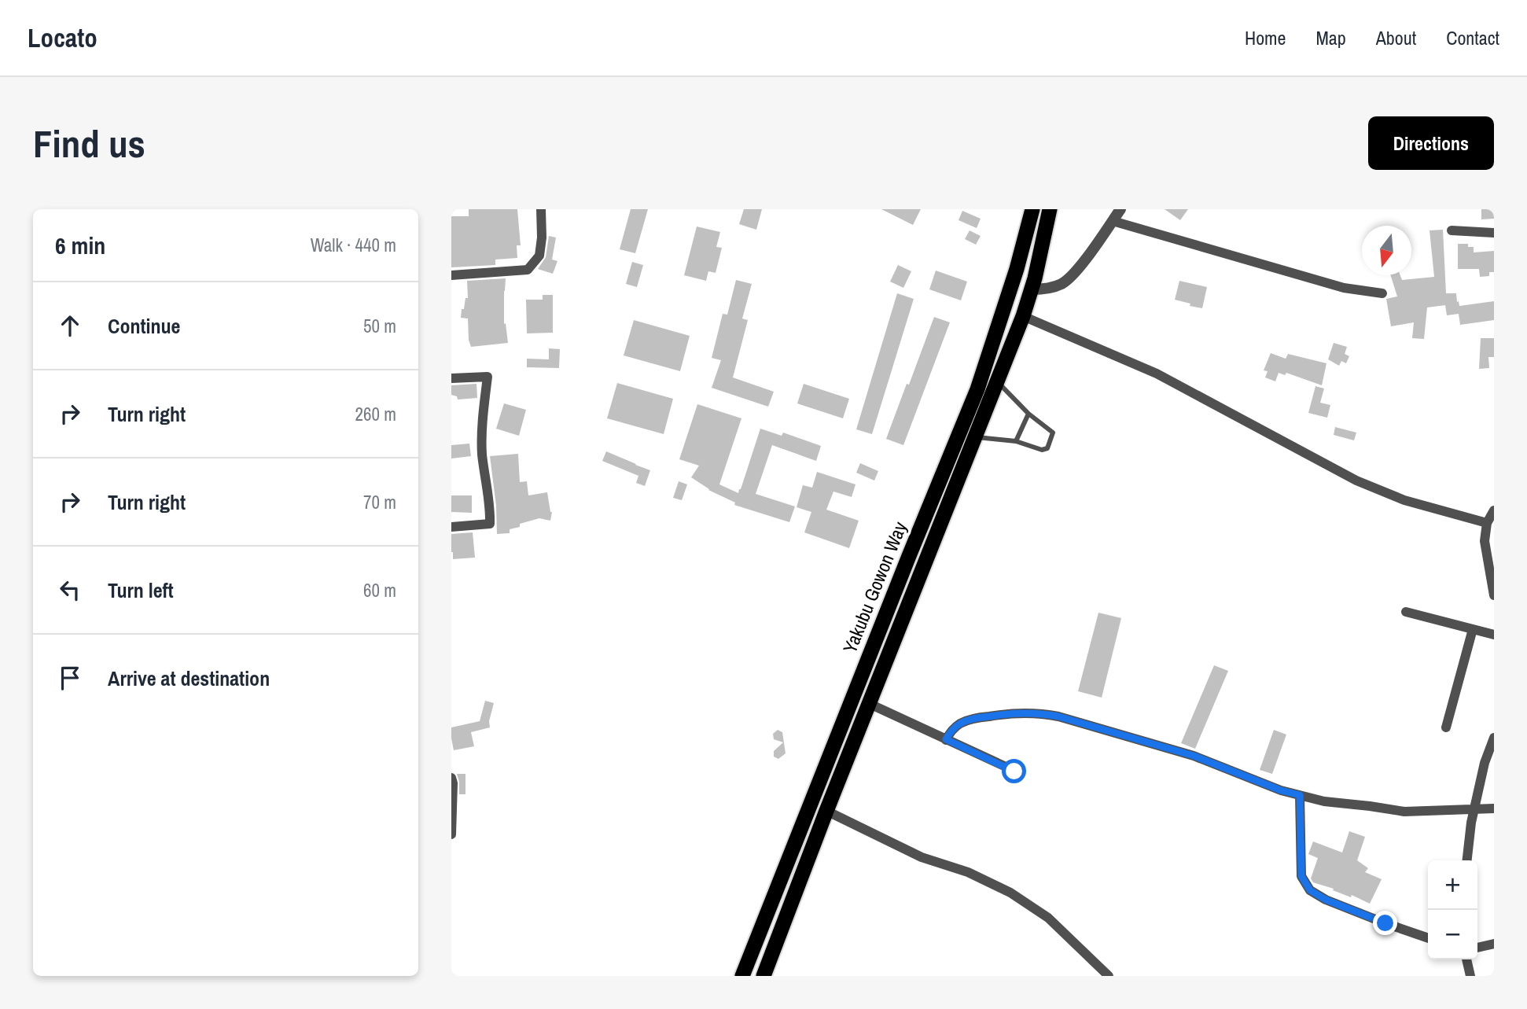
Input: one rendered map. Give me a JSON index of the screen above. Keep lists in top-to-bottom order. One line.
{"streets":{"highway":["Yakubu Gowon Way"]},"north":"bottom","page":{"header":"Locato","nav":["Home","Map","About","Contact"],"buttons":"Directions","title":"Find us","heading":["6 min","Walk · 440 m"],"list":[["Continue","50 m"],["Turn right","260 m"],["Turn right","70 m"],["Turn left","60 m"],"Arrive at destination"],"map_buttons":["+","−"]}}
